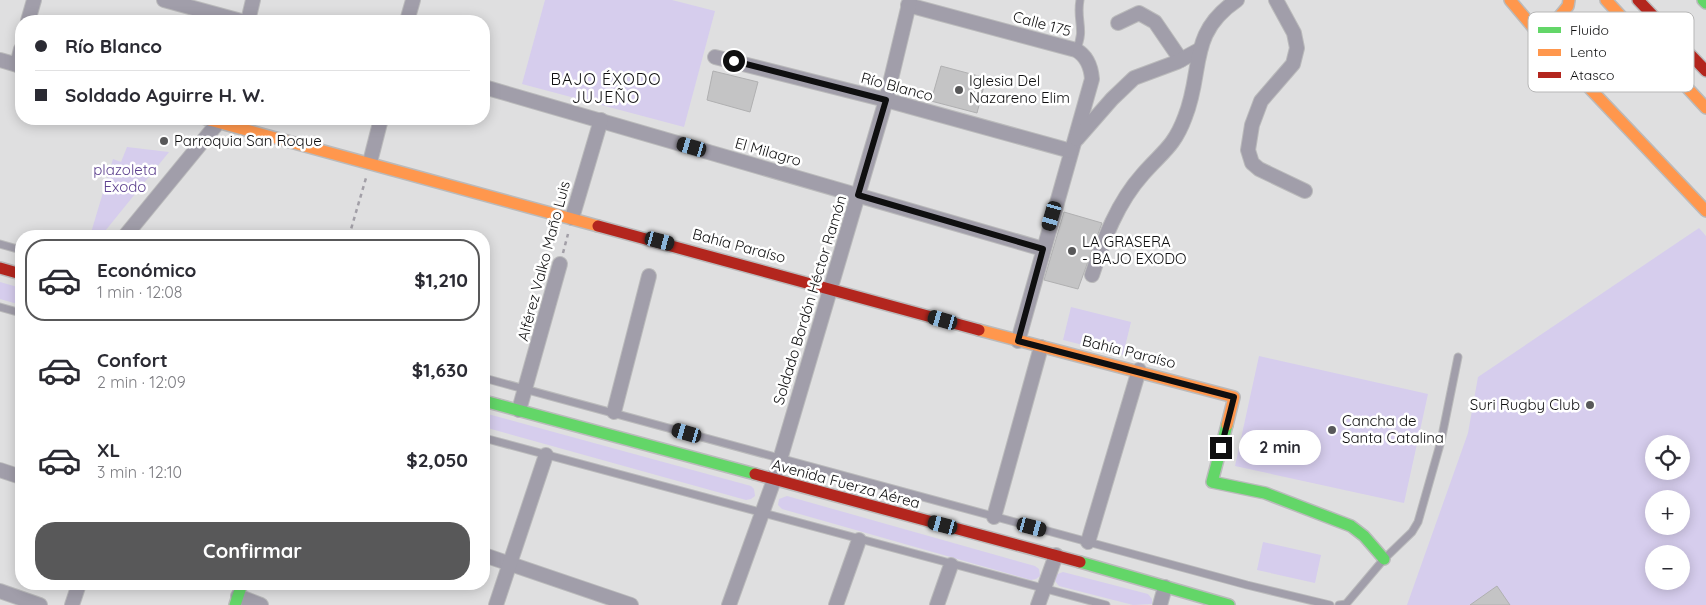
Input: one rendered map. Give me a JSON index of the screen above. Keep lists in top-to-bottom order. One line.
{"streets":{"main road":["Bahía Paraíso","Avenida Fuerza Aérea"],"street":["Calle 175","Río Blanco","El Milagro","Alférez Valko Maño Luis","Soldado Bordón Héctor Ramón"]},"crossings":[["Calle 175","Río Blanco"],["Calle 175","Soldado Bordón Héctor Ramón"],["Río Blanco","Soldado Bordón Héctor Ramón"],["El Milagro","Alférez Valko Maño Luis"],["El Milagro","Soldado Bordón Héctor Ramón"],["Bahía Paraíso","Alférez Valko Maño Luis"],["Bahía Paraíso","Soldado Bordón Héctor Ramón"],["Alférez Valko Maño Luis","Avenida Fuerza Aérea"],["Soldado Bordón Héctor Ramón","Avenida Fuerza Aérea"]],"districts":["BAJO ÉXODO JUJEÑO"],"parks":["plazoleta Exodo"],"places":["Iglesia Del Nazareno Elim","Parroquia San Roque","LA GRASERA - BAJO EXODO","Suri Rugby Club","Cancha de Santa Catalina"],"legend":["Fluido","Lento","Atasco"],"page":{"banner":["Río Blanco","Soldado Aguirre H. W."],"list":[{"name":"Económico","note":"1 min · 12:08","value":"$1,210"},{"name":"Confort","note":"2 min · 12:09","value":"$1,630"},{"name":"XL","note":"3 min · 12:10","value":"$2,050"}],"bubble":"2 min","map_buttons":["+","−"],"buttons":"Confirmar"}}
